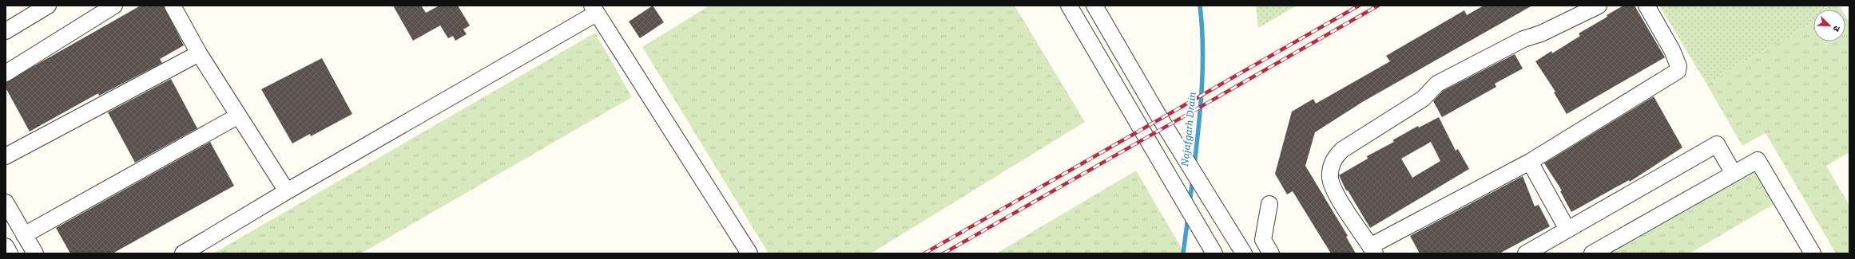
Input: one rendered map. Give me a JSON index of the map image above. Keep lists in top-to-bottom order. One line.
{"water":["Najafgarh Drain"],"north":"bottom right"}
